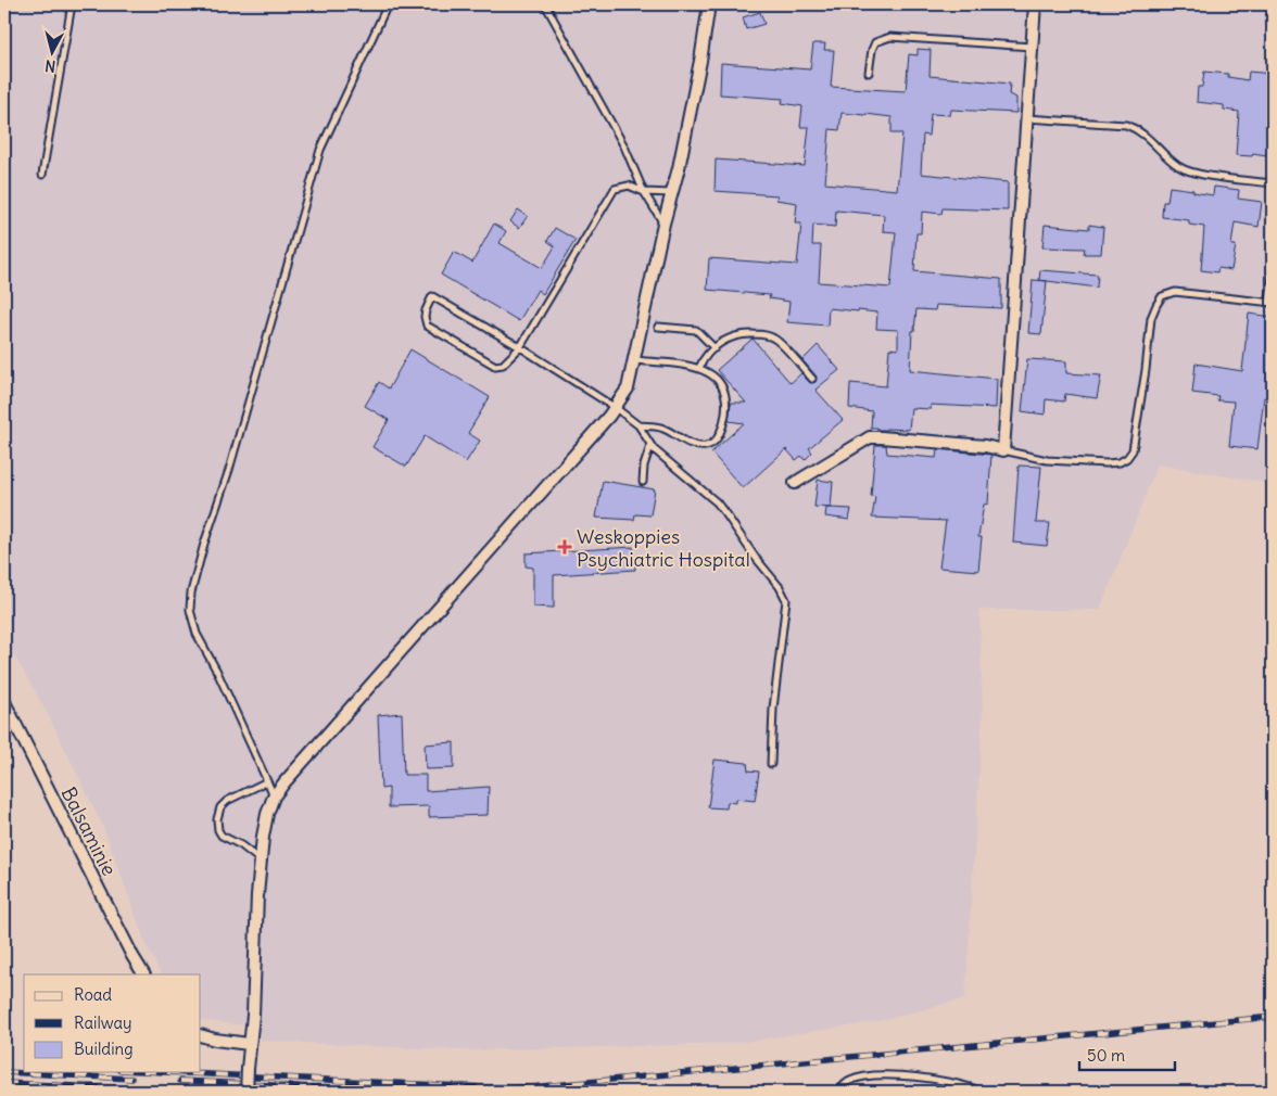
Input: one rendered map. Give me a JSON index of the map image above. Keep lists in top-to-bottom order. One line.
{"streets":{"street":["Balsaminie"]},"places":{"health":["Weskoppies Psychiatric Hospital"]},"legend":["Road","Railway","Building"],"scale_bar":"50 m","north":"bottom"}
